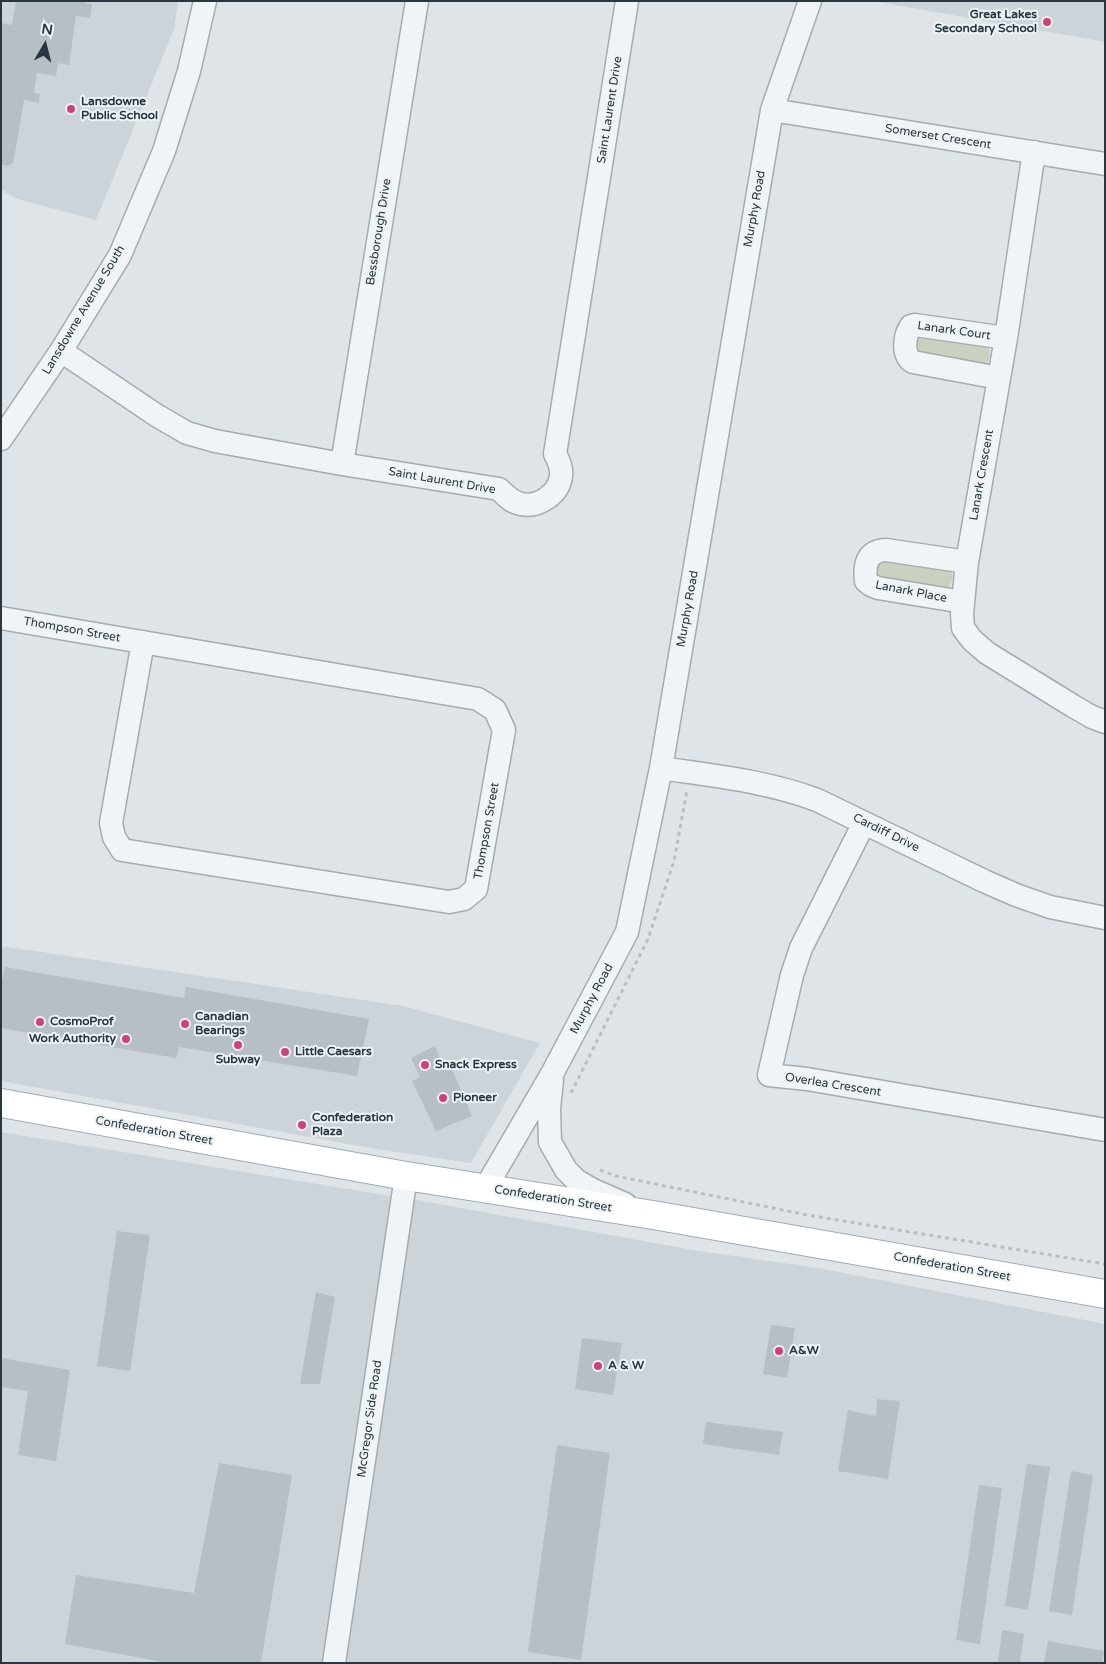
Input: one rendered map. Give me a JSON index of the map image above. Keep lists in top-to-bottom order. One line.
{"streets":{"main road":["Confederation Street"],"street":["Saint Laurent Drive","Somerset Crescent","Murphy Road","Bessborough Drive","Lansdowne Avenue South","Lanark Court","Lanark Crescent","Lanark Place","Thompson Street","Cardiff Drive","Overlea Crescent","McGregor Side Road"]},"crossings":[["Saint Laurent Drive","Bessborough Drive"],["Saint Laurent Drive","Lansdowne Avenue South"],["Somerset Crescent","Murphy Road"],["Somerset Crescent","Lanark Crescent"],["Murphy Road","Cardiff Drive"],["Murphy Road","Confederation Street"],["Lanark Court","Lanark Crescent"],["Lanark Crescent","Lanark Place"],["Cardiff Drive","Overlea Crescent"],["Confederation Street","McGregor Side Road"]],"places":["Great Lakes Secondary School","Lansdowne Public School","CosmoProf","Canadian Bearings","Work Authority","Subway","Little Caesars","Snack Express","Pioneer","Confederation Plaza","A&W","A & W"],"north":"top"}
